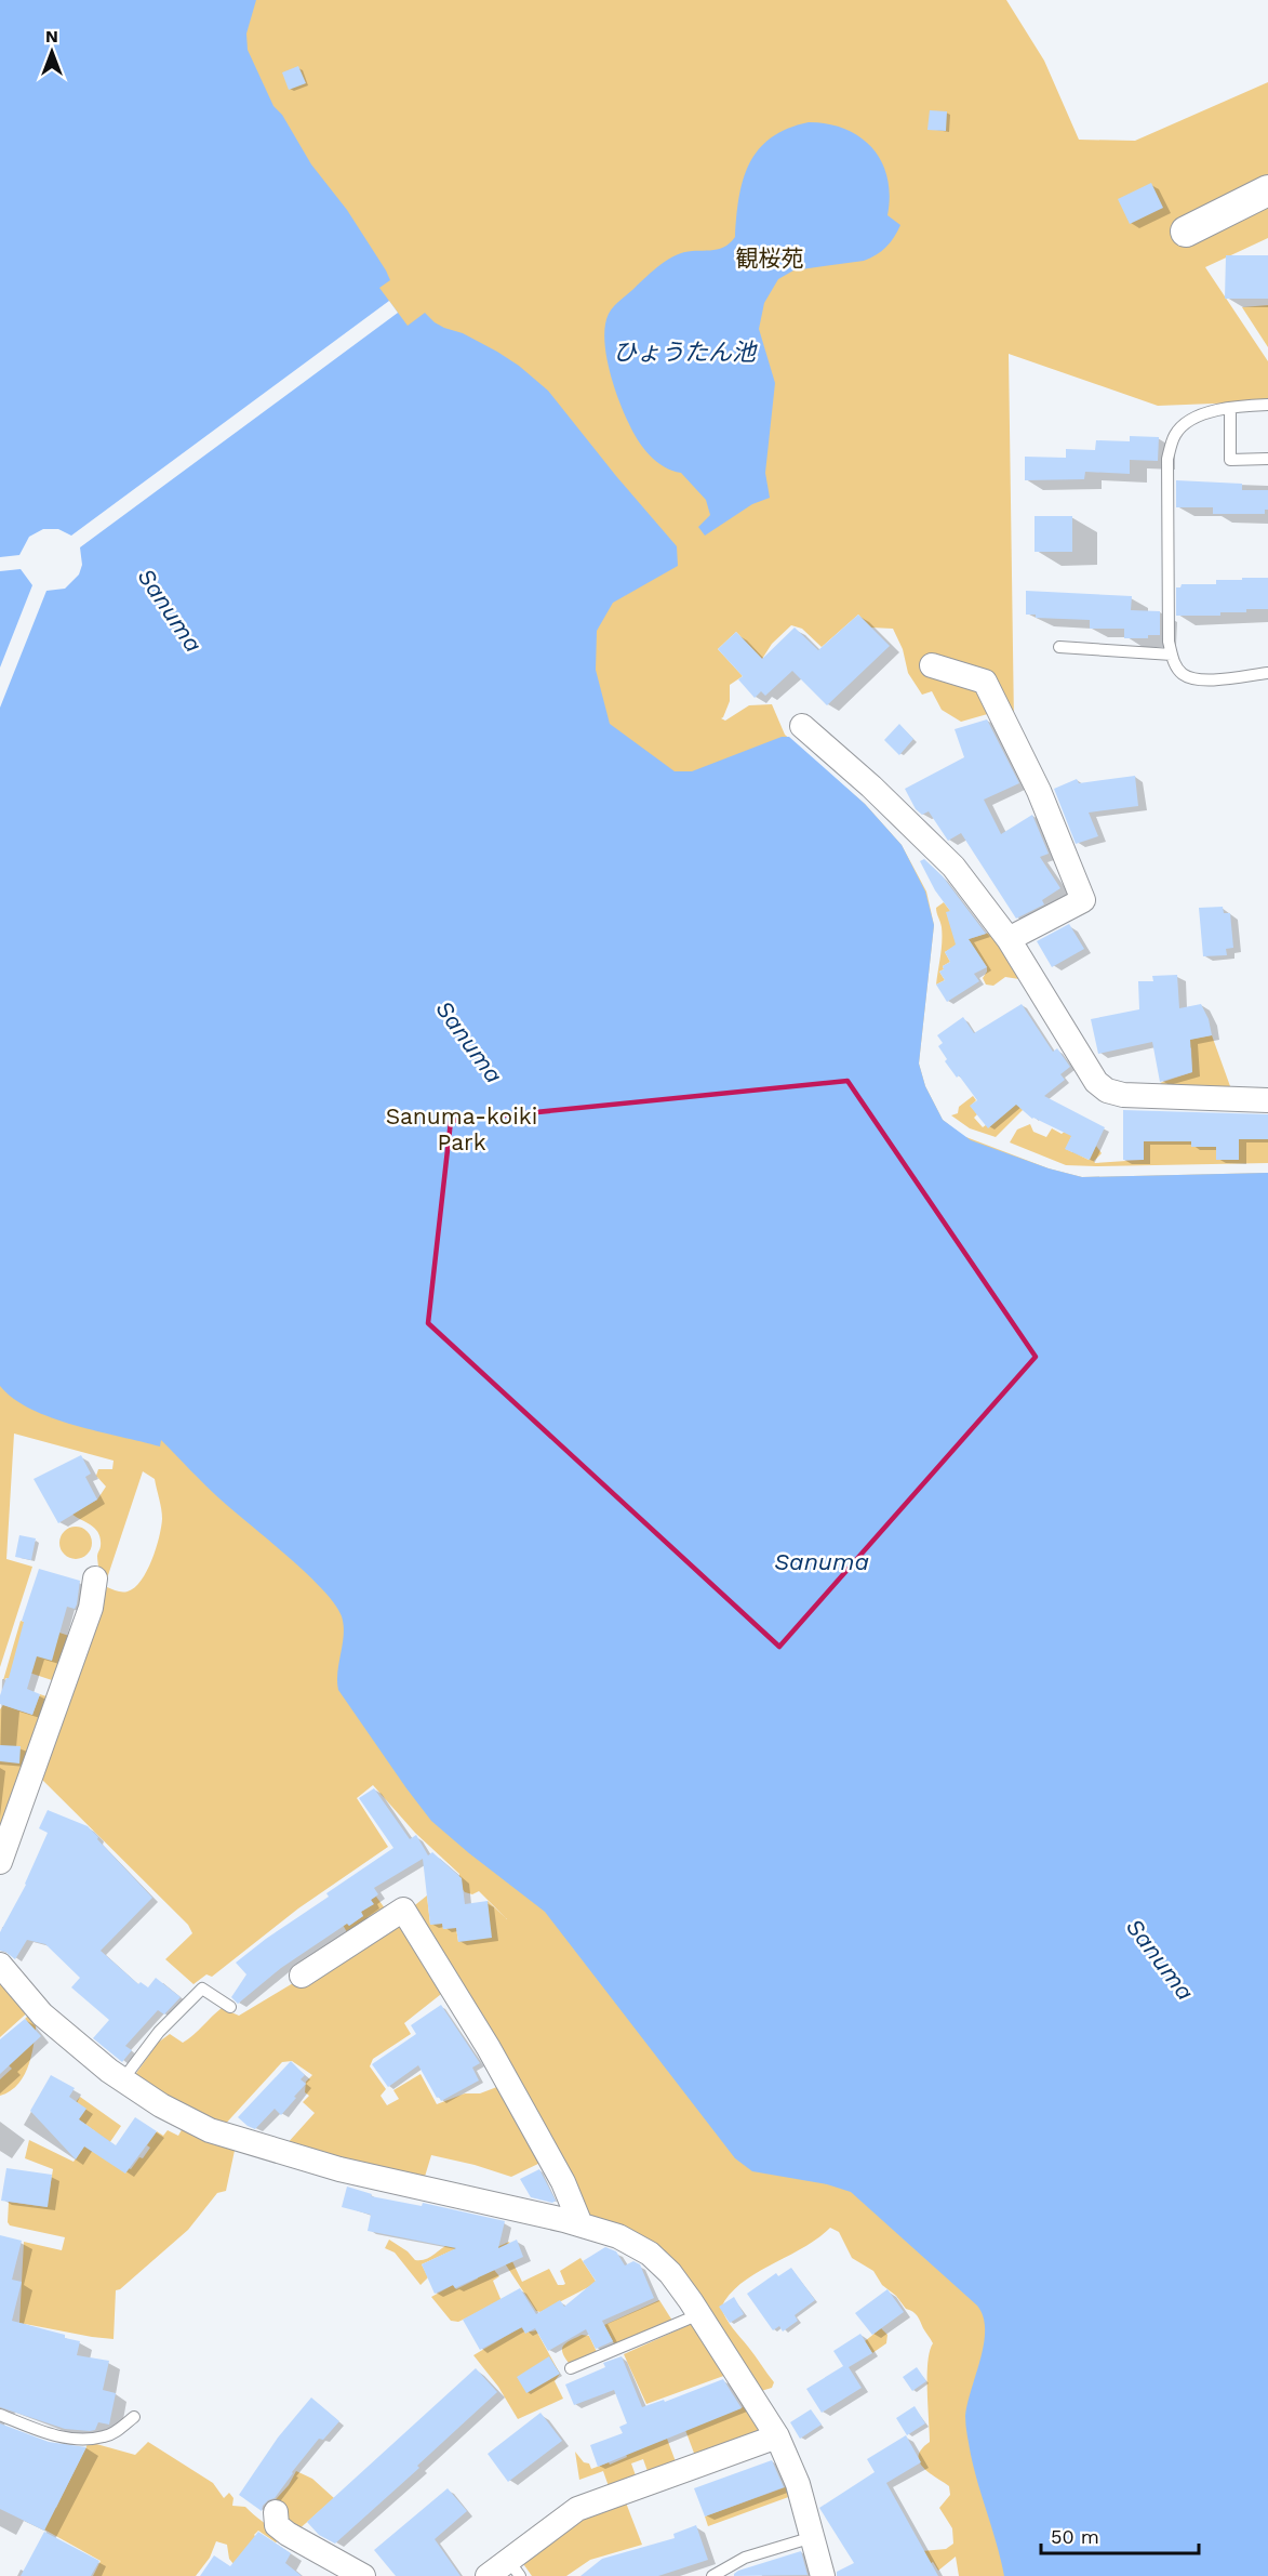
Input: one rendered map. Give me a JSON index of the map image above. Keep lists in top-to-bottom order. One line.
{"water":["ひょうたん池","Sanuma"],"parks":["観桜苑","Sanuma-koiki Park"],"scale_bar":"50 m","north":"top"}
